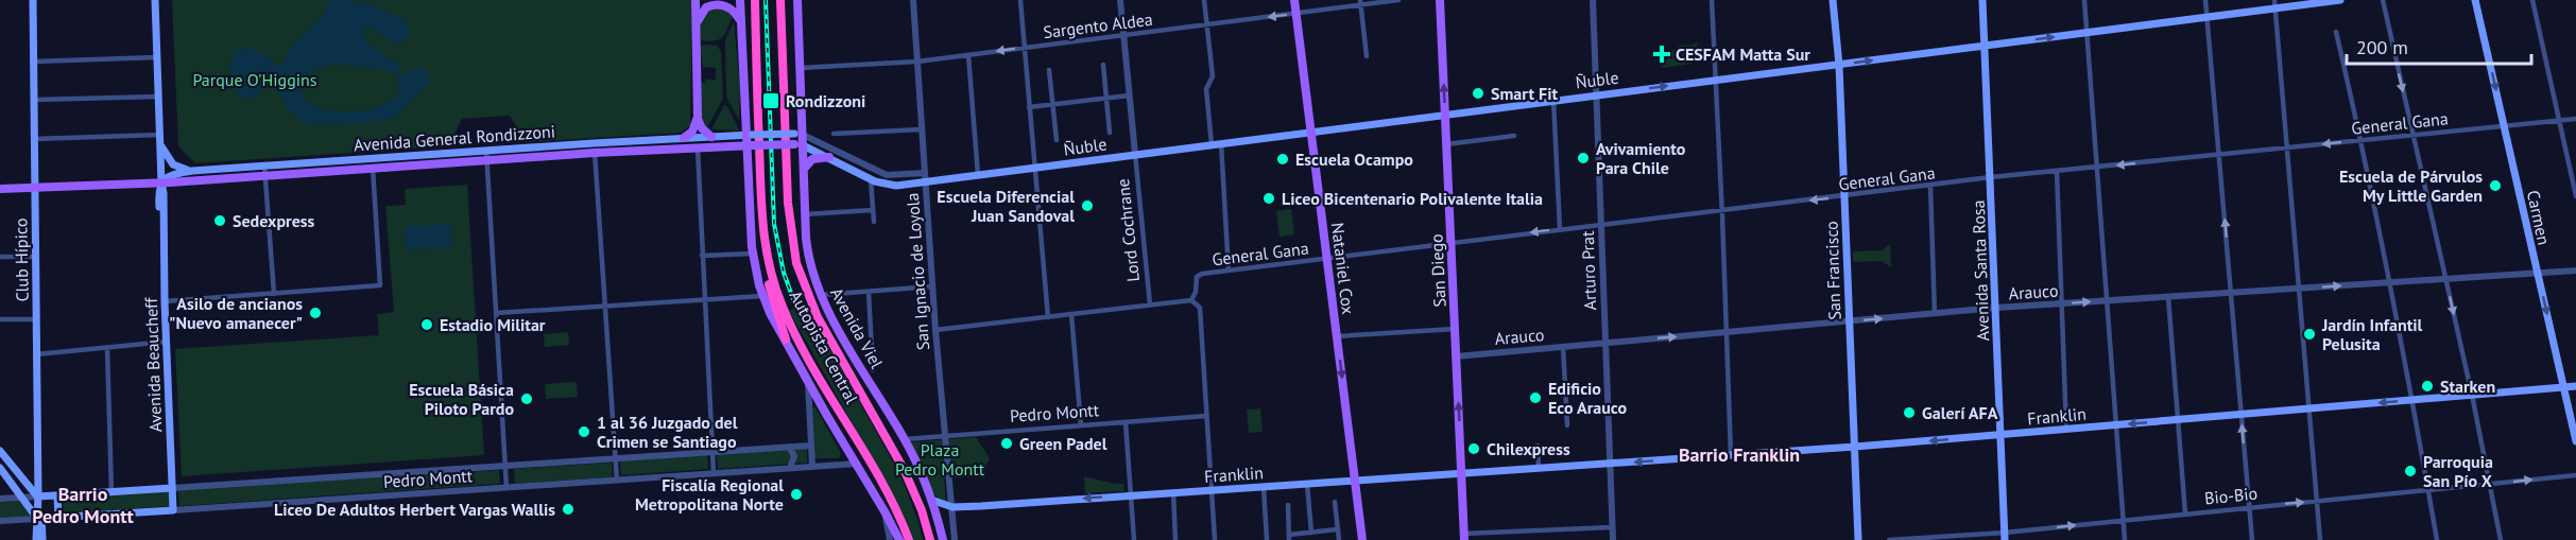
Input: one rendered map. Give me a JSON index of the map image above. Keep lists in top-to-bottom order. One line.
{"streets":{"highway":["Autopista Central"],"main road":["Ñuble","Avenida General Rondizzoni","Carmen","Club Hípico","Nataniel Cox","San Diego","San Francisco","Avenida Santa Rosa","Avenida Viel","Avenida Beaucheff","Pedro Montt","Franklin"],"street":["Sargento Aldea","General Gana","Lord Cochrane","Arturo Prat","San Ignacio de Loyola","Arauco","Bio-Bio"]},"crossings":[["Sargento Aldea","Lord Cochrane"],["Sargento Aldea","Nataniel Cox"],["Sargento Aldea","San Ignacio de Loyola"],["Sargento Aldea","Avenida Viel"],["Ñuble","Avenida General Rondizzoni"],["Ñuble","Lord Cochrane"],["Ñuble","Nataniel Cox"],["Ñuble","San Diego"],["Ñuble","Arturo Prat"],["Ñuble","San Francisco"],["Ñuble","Avenida Santa Rosa"],["Ñuble","San Ignacio de Loyola"],["Ñuble","Avenida Viel"],["General Gana","Carmen"],["General Gana","Nataniel Cox"],["General Gana","San Diego"],["General Gana","Arturo Prat"],["General Gana","San Francisco"],["General Gana","Avenida Santa Rosa"],["Avenida General Rondizzoni","Club Hípico"],["Avenida General Rondizzoni","Avenida Beaucheff"],["Carmen","Arauco"],["Carmen","Franklin"],["Club Hípico","Pedro Montt"],["Nataniel Cox","Franklin"],["San Diego","Arauco"],["San Diego","Franklin"],["Arturo Prat","Arauco"],["Arturo Prat","Franklin"],["San Francisco","Arauco"],["San Francisco","Franklin"],["Avenida Santa Rosa","Arauco"],["Avenida Santa Rosa","Franklin"],["Avenida Santa Rosa","Bio-Bio"],["San Ignacio de Loyola","Pedro Montt"],["San Ignacio de Loyola","Franklin"],["Avenida Viel","Pedro Montt"],["Avenida Viel","Franklin"],["Avenida Beaucheff","Pedro Montt"]],"one_way":["Carmen","San Diego","Franklin","Bio-Bio"],"districts":["Barrio Franklin","Barrio Pedro Montt"],"parks":["Parque O'Higgins","Plaza Pedro Montt"],"places":{"health":["CESFAM Matta Sur"],"other":["Smart Fit","Avivamiento Para Chile","Escuela Ocampo","Escuela de Párvulos My Little Garden","Liceo Bicentenario Polivalente Italia","Escuela Diferencial Juan Sandoval","Sedexpress","Asilo de ancianos \"Nuevo amanecer\"","Estadio Militar","Jardín Infantil Pelusita","Starken","Edificio Eco Arauco","Escuela Básica Piloto Pardo","Galerí AFA","1 al 36 Juzgado del Crimen se Santiago","Green Padel","Chilexpress","Parroquia San Pío X","Fiscalía Regional Metropolitana Norte","Liceo De Adultos Herbert Vargas Wallis"],"transit":["Rondizzoni"]},"scale_bar":"200 m"}
